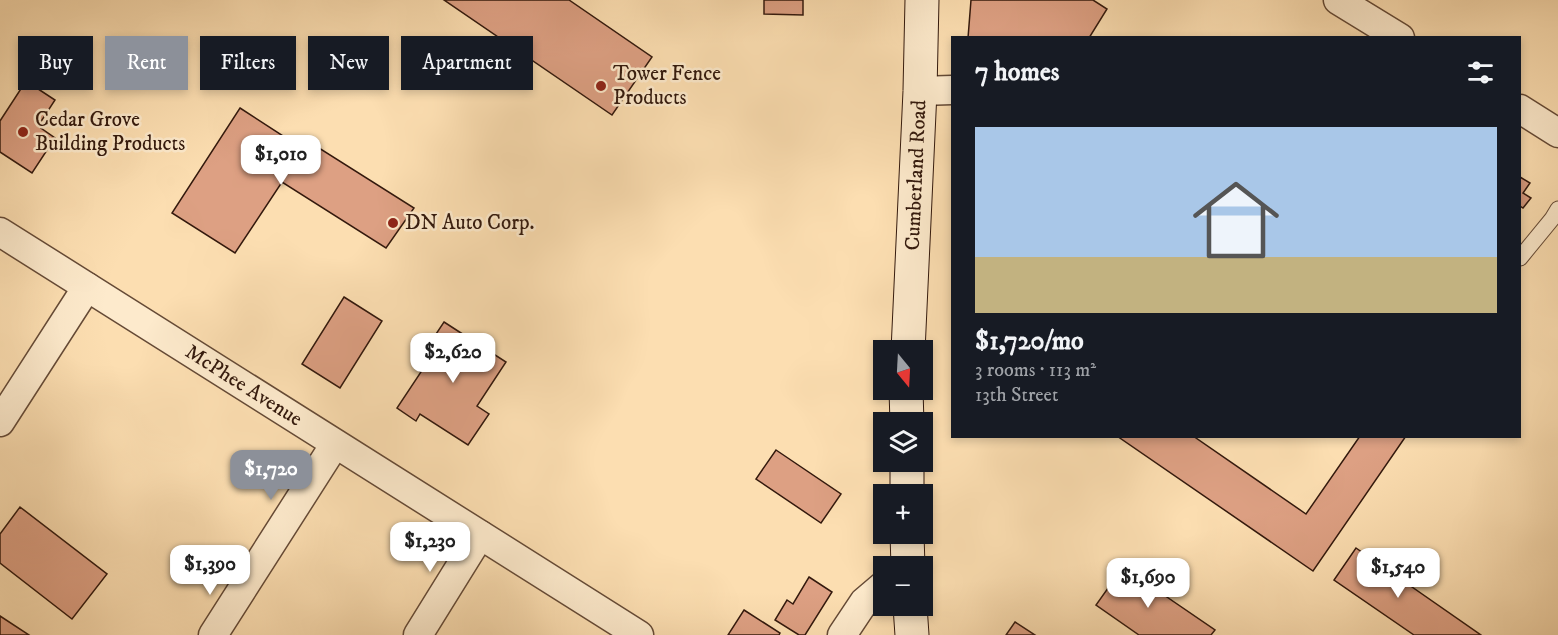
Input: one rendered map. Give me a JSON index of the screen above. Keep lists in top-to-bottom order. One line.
{"streets":{"street":["Cumberland Road","McPhee Avenue"]},"places":["Tower Fence Products","Cedar Grove Building Products","DN Auto Corp."],"north":"bottom","page":{"chip":["Buy","Rent","Filters","New","Apartment"],"heading":"7 homes","list":[{"name":"$1,720/mo","note":"3 rooms · 113 m² · 13th Street"}],"price":["$1,010","$2,620","$1,720","$1,230","$1,390","$1,540","$1,690"],"map_buttons":["+","−"]}}
